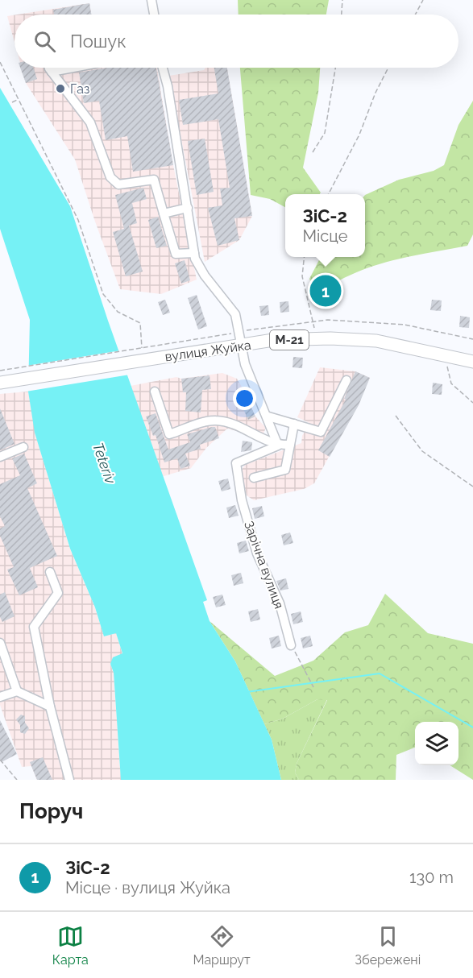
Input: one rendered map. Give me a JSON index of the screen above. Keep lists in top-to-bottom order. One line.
{"streets":{"highway":["М-21","вулиця Жуйка"],"street":["Зарічна вулиця"]},"water":["Teteriv"],"places":["Газ"],"page":{"search":"Пошук","popup":["ЗіС-2","Місце"],"pins":"1","heading":"Поруч","list":[{"mark":"1","name":"ЗіС-2","note":"Місце · вулиця Жуйка","value":"130 m"}],"nav":["Карта","Маршрут","Збережені"]}}
